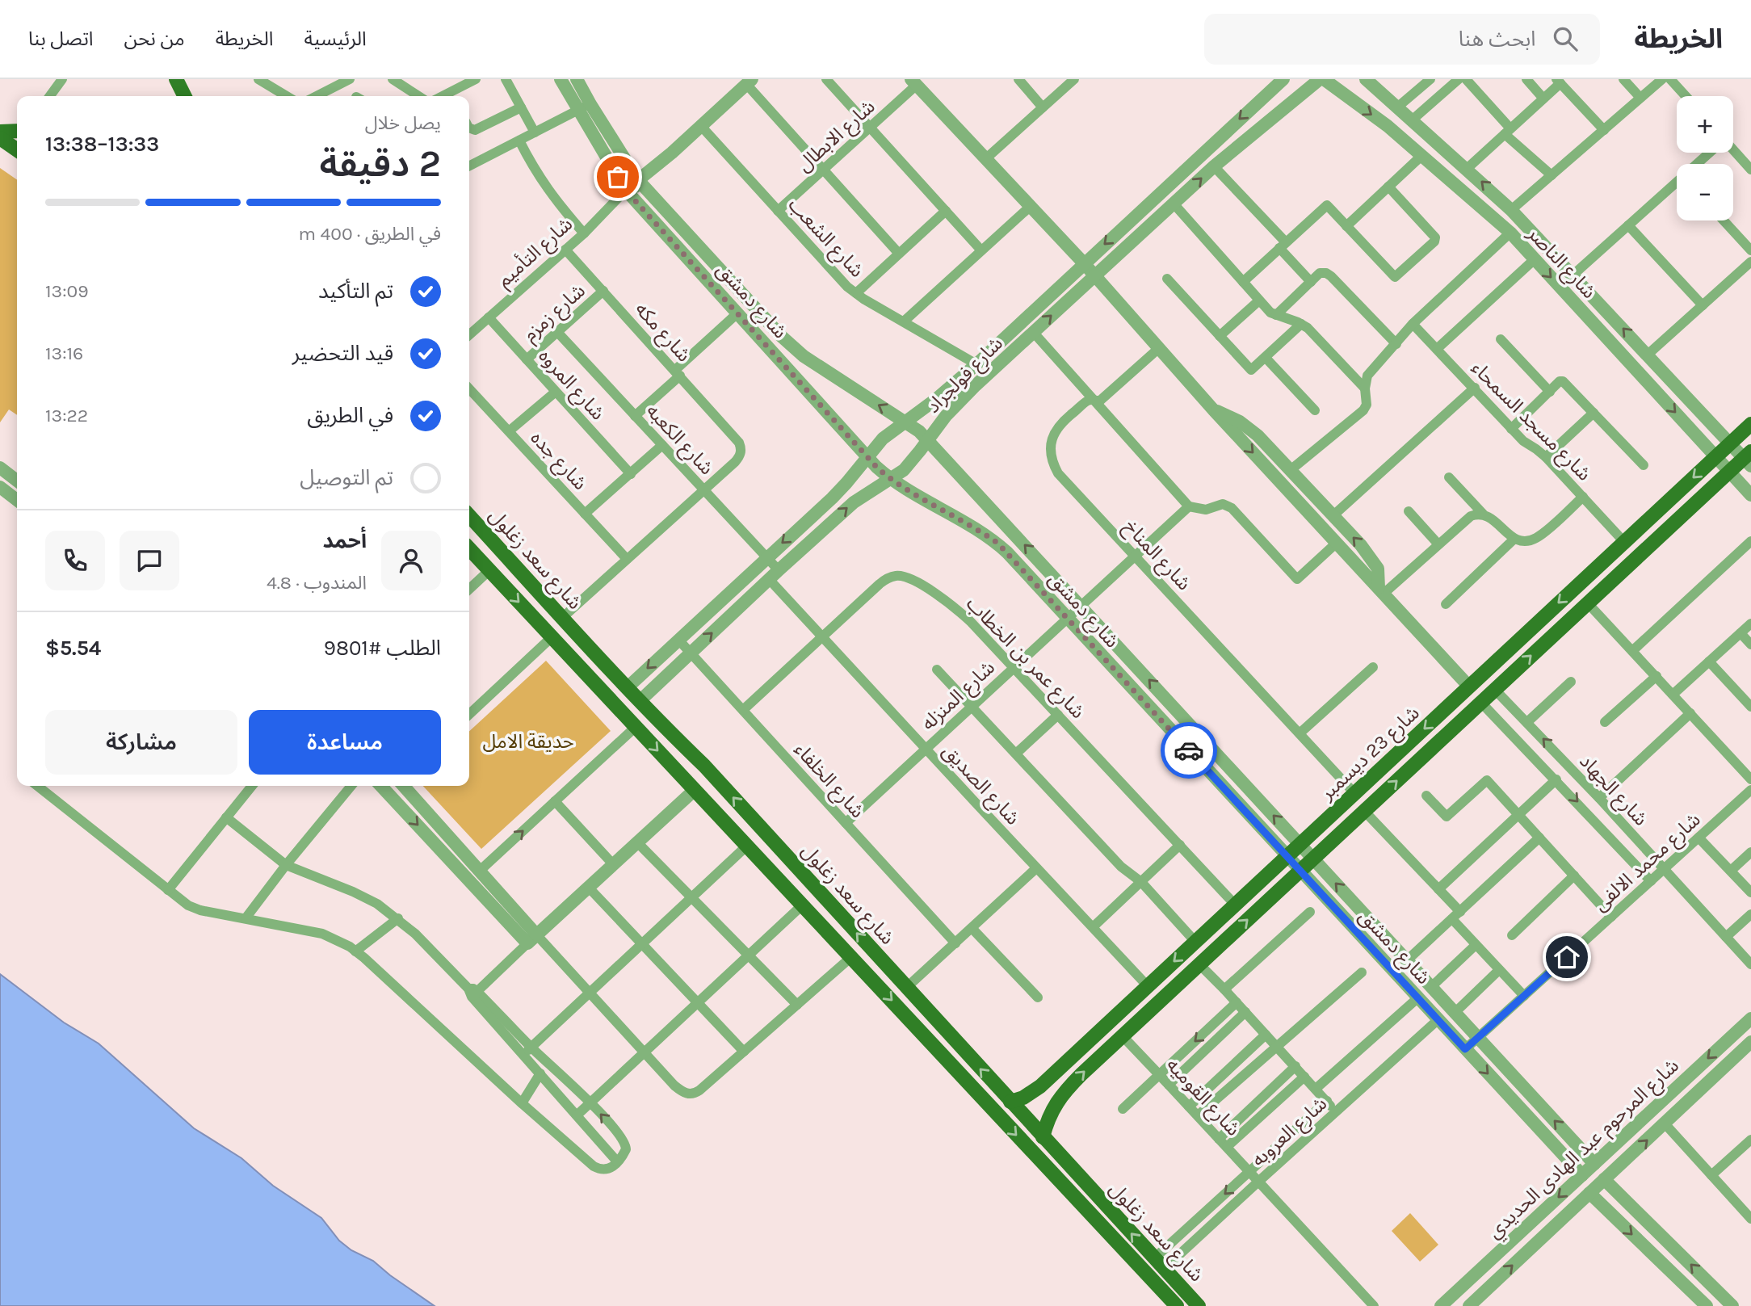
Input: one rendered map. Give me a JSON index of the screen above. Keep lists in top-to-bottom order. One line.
{"streets":{"main road":["شارع سعد زغلول","شارع 23 ديسمبر"],"street":["شارع الابطال","شارع الشعب","شارع التأميم","شارع الناصر","شارع دمشق","شارع زمزم","شارع مكه","شارع فولجراد","شارع المروه","شارع مسجد السمحاء","شارع الكعبه","شارع جده","شارع المناخ","شارع عمر بن الخطاب","شارع المنزله","شارع الخلفاء","شارع الصديق","شارع الجهاد","شارع محمد الالفى","شارع القوميه","شارع العروبه","شارع المرحوم عبد الهادى الحديدي"]},"crossings":[["شارع الابطال","شارع الشعب"],["شارع الشعب","شارع التأميم"],["شارع الشعب","شارع فولجراد"],["شارع التأميم","شارع دمشق"],["شارع التأميم","شارع مكه"],["شارع التأميم","شارع المروه"],["شارع الناصر","شارع فولجراد"],["شارع الناصر","شارع 23 ديسمبر"],["شارع دمشق","شارع فولجراد"],["شارع دمشق","شارع المنزله"],["شارع دمشق","شارع 23 ديسمبر"],["شارع دمشق","شارع محمد الالفى"],["شارع دمشق","شارع العروبه"],["شارع دمشق","شارع المرحوم عبد الهادى الحديدي"],["شارع زمزم","شارع مكه"],["شارع زمزم","شارع المروه"],["شارع زمزم","شارع الكعبه"],["شارع مكه","شارع الكعبه"],["شارع فولجراد","شارع الكعبه"],["شارع فولجراد","شارع سعد زغلول"],["شارع فولجراد","شارع الخلفاء"],["شارع فولجراد","شارع الصديق"],["شارع مسجد السمحاء","شارع 23 ديسمبر"],["شارع الكعبه","شارع الصديق"],["شارع المناخ","شارع المنزله"],["شارع المناخ","شارع 23 ديسمبر"],["شارع سعد زغلول","شارع 23 ديسمبر"],["شارع سعد زغلول","شارع العروبه"],["شارع عمر بن الخطاب","شارع المنزله"],["شارع عمر بن الخطاب","شارع 23 ديسمبر"],["شارع عمر بن الخطاب","شارع الخلفاء"],["شارع عمر بن الخطاب","شارع الصديق"],["شارع المنزله","شارع الخلفاء"],["شارع المنزله","شارع الصديق"],["شارع 23 ديسمبر","شارع الصديق"],["شارع 23 ديسمبر","شارع الجهاد"],["شارع 23 ديسمبر","شارع القوميه"],["شارع الجهاد","شارع محمد الالفى"],["شارع القوميه","شارع العروبه"]],"parks":["حديقة الامل"],"page":{"header":"الخريطة","search":"ابحث هنا","nav":["الرئيسية","الخريطة","من نحن","اتصل بنا"],"map_buttons":["+","−"],"heading":["2 دقيقة","يصل خلال","13:33–13:38"],"panel":["أحمد","المندوب · 4.8","الطلب #9801","$5.54"],"bar":"في الطريق · 400 m","list":[["تم التأكيد","13:09"],["قيد التحضير","13:16"],["في الطريق","13:22"],"تم التوصيل"],"buttons":["مساعدة","مشاركة"]}}
